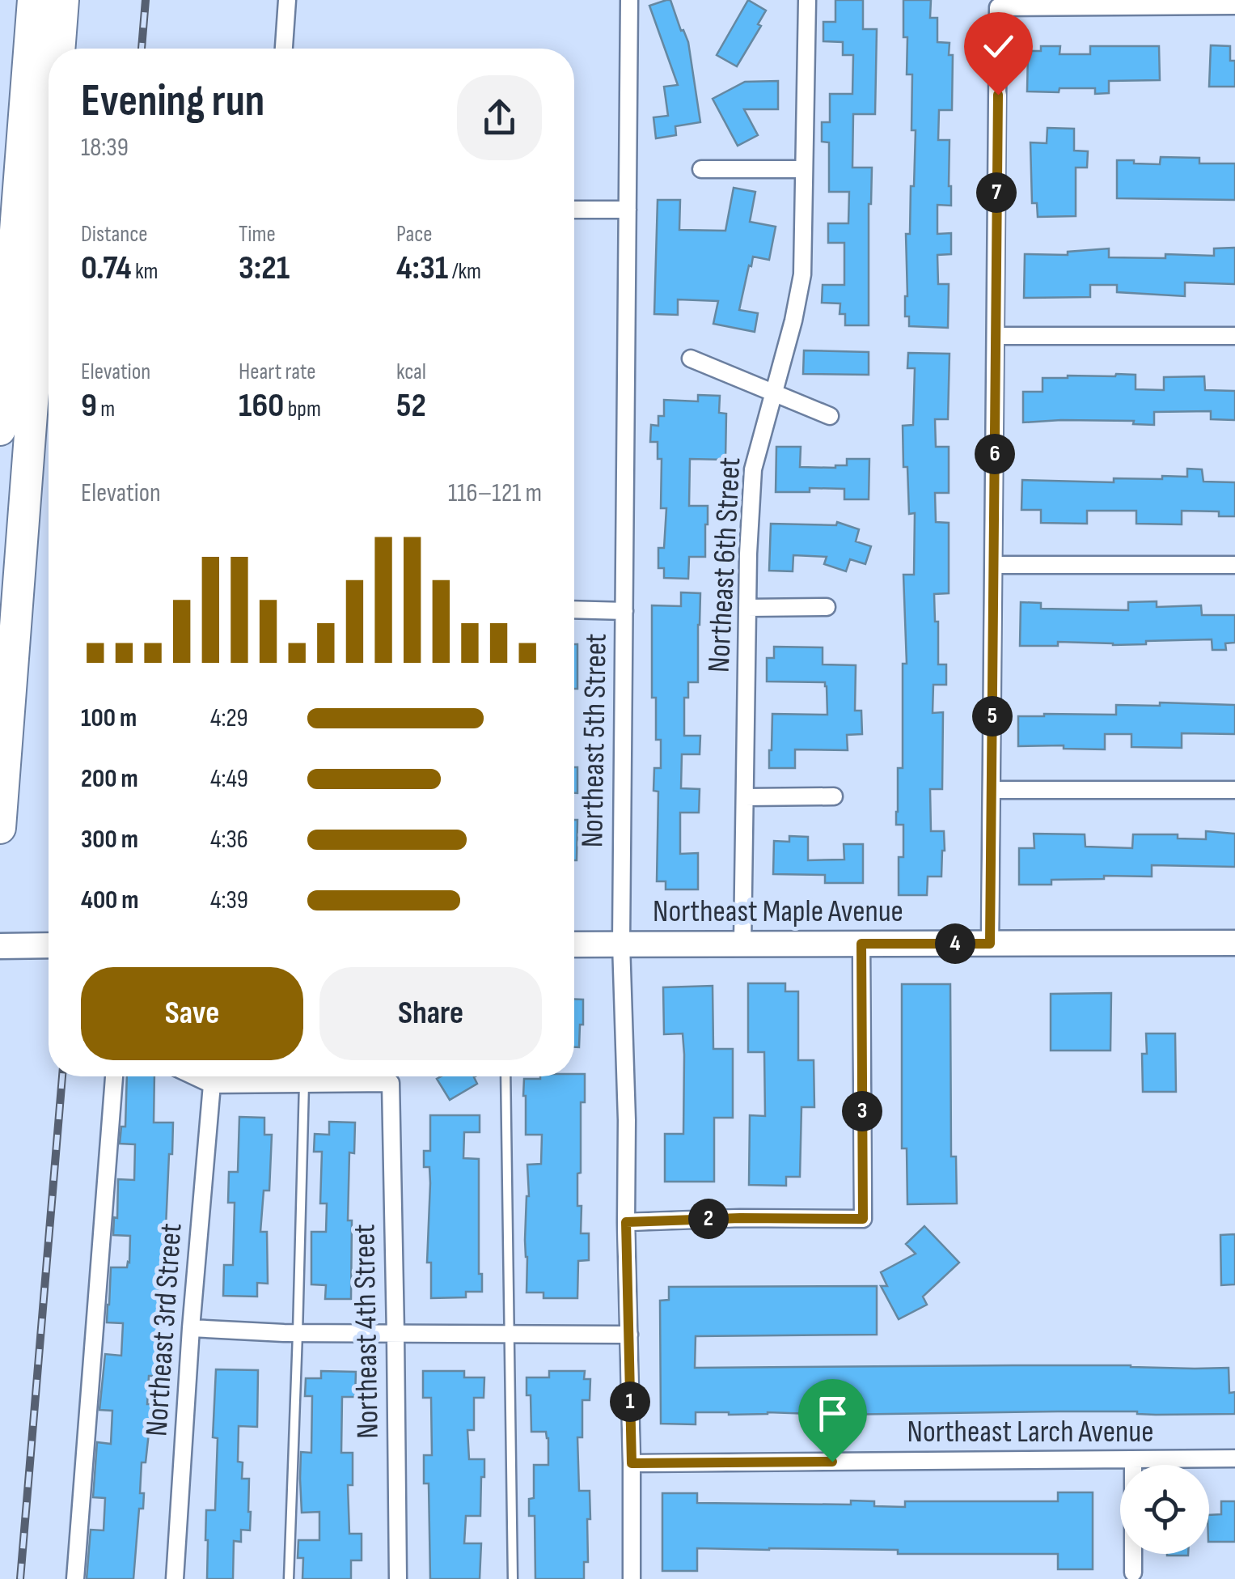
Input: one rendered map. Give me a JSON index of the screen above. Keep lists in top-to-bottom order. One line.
{"streets":{"main road":["Northeast Maple Avenue"],"street":["Northeast 6th Street","Northeast 5th Street","Northeast 3rd Street","Northeast 4th Street","Northeast Larch Avenue"]},"crossings":[["Northeast 6th Street","Northeast Maple Avenue"],["Northeast 5th Street","Northeast Maple Avenue"],["Northeast 5th Street","Northeast Larch Avenue"]],"page":{"heading":["Evening run","18:39"],"pins":["7","6","5","4","3","2","1"],"stats":[["Distance","0.74 km"],["Time","3:21"],["Pace","4:31 /km"],["Elevation","9 m"],["Heart rate","160 bpm"],["kcal","52"]],"chart":["Elevation","116–121 m"],"list":[{"name":"100 m","note":"4:29"},{"name":"200 m","note":"4:49"},{"name":"300 m","note":"4:36"},{"name":"400 m","note":"4:39"}],"buttons":["Save","Share"]}}
